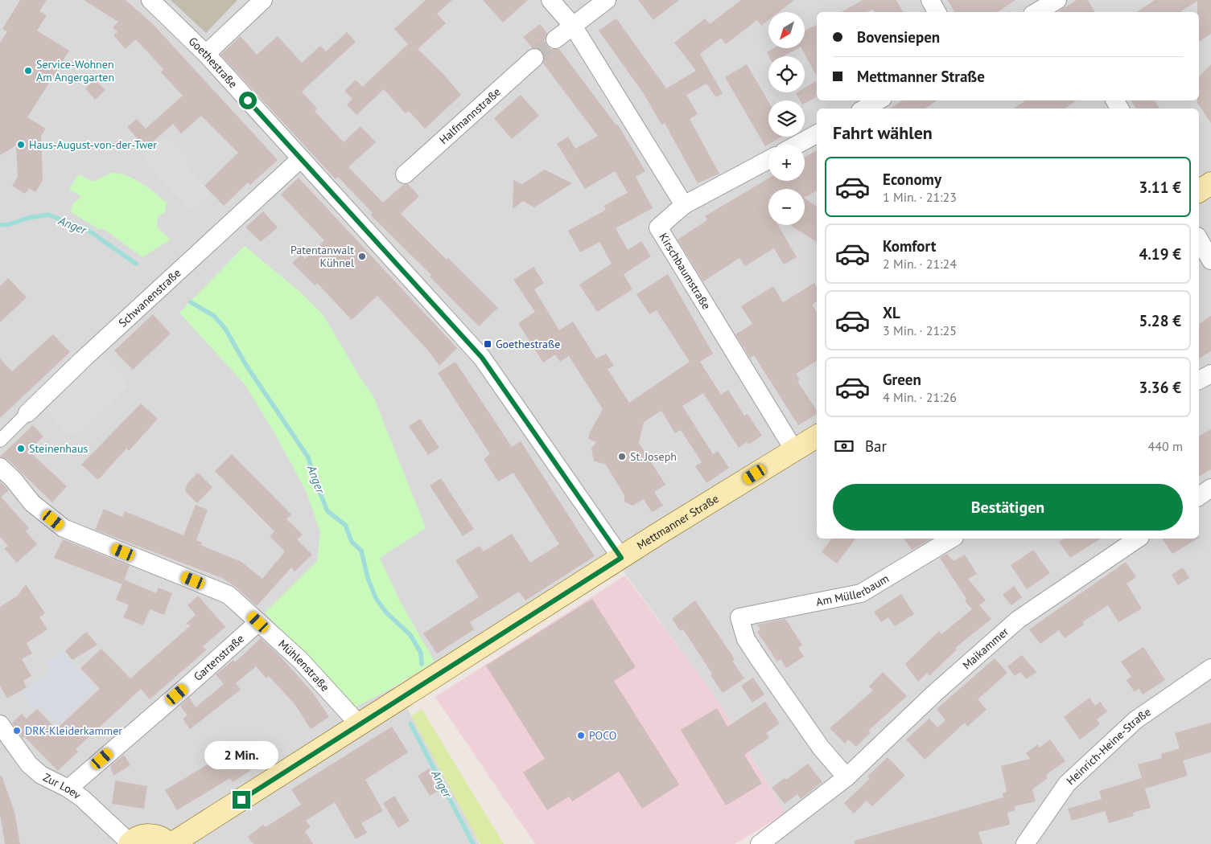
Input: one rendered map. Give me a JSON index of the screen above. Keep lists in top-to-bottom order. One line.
{"streets":{"main road":["Mettmanner Straße"],"street":["Goethestraße","Halfmannstraße","Kirschbaumstraße","Schwanenstraße","Am Müllerbaum","Maikammer","Gartenstraße","Mühlenstraße","Heinrich-Heine-Straße","Zur Loev"]},"crossings":[["Goethestraße","Schwanenstraße"],["Goethestraße","Mettmanner Straße"],["Kirschbaumstraße","Mettmanner Straße"],["Mettmanner Straße","Mühlenstraße"],["Am Müllerbaum","Maikammer"],["Gartenstraße","Mühlenstraße"],["Gartenstraße","Zur Loev"]],"water":["Anger"],"places":{"other":["Service-Wohnen Am Angergarten","Haus-August-von-der-Twer","Patentanwalt Kühnel","Steinenhaus","St. Joseph","DRK-Kleiderkammer","POCO"],"transit":["Goethestraße"]},"north":"bottom left","page":{"map_buttons":["+","−"],"banner":["Bovensiepen","Mettmanner Straße"],"heading":"Fahrt wählen","list":[{"name":"Economy","note":"1 Min. · 21:23","value":"3.11 €"},{"name":"Komfort","note":"2 Min. · 21:24","value":"4.19 €"},{"name":"XL","note":"3 Min. · 21:25","value":"5.28 €"},{"name":"Green","note":"4 Min. · 21:26","value":"3.36 €"}],"pay":["Bar","440 m"],"buttons":"Bestätigen","bubble":"2 Min."}}
